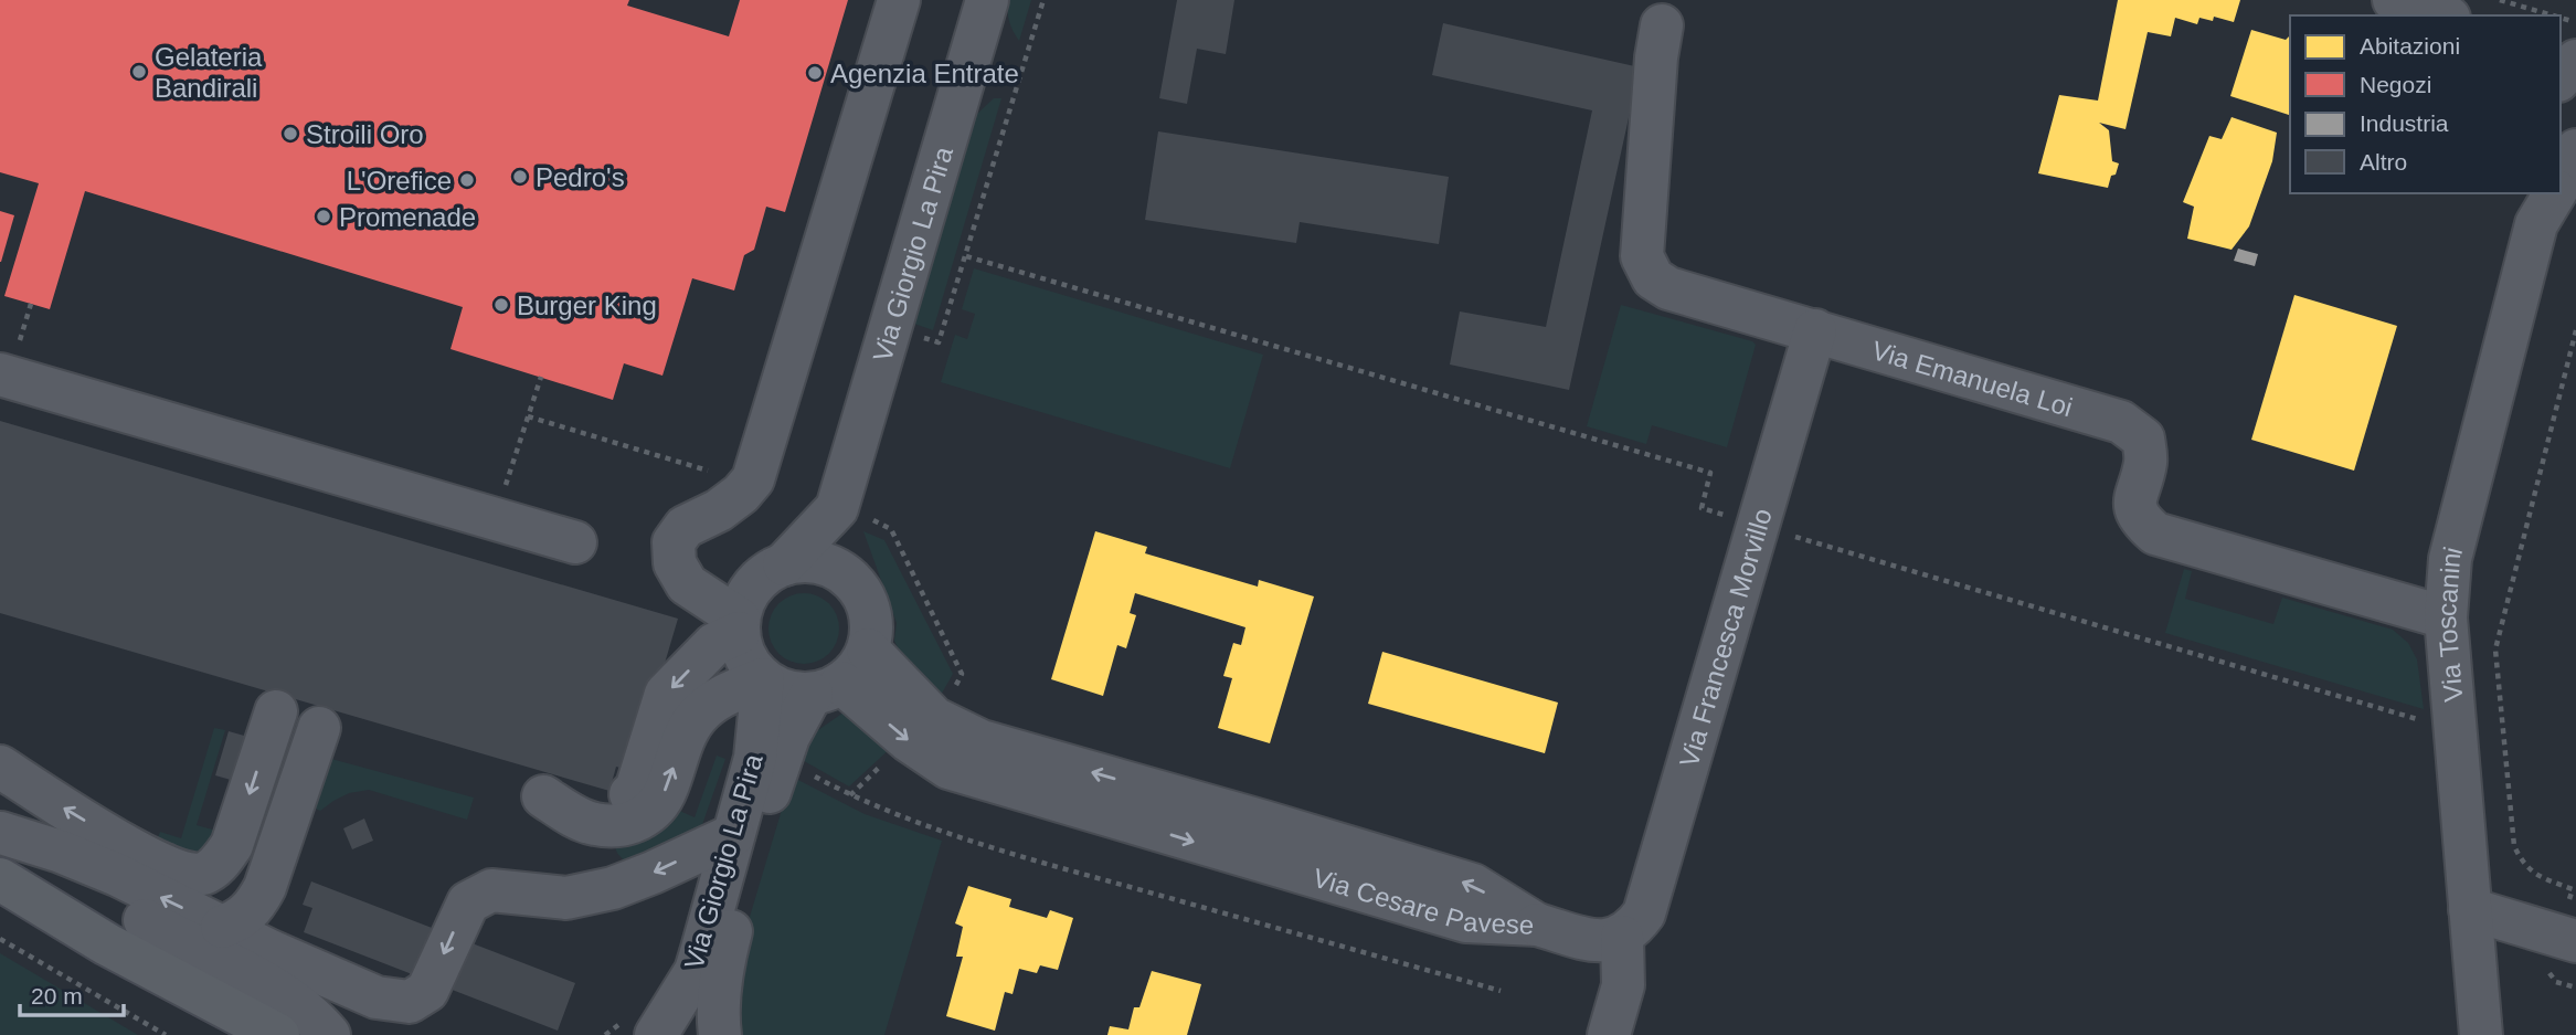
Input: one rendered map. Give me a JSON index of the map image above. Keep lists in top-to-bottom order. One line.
{"streets":{"street":["Via Giorgio La Pira","Via Emanuela Loi","Via Toscanini","Via Francesca Morvillo","Via Cesare Pavese"]},"crossings":[["Via Giorgio La Pira","Via Cesare Pavese"],["Via Emanuela Loi","Via Toscanini"],["Via Emanuela Loi","Via Francesca Morvillo"],["Via Francesca Morvillo","Via Cesare Pavese"]],"places":["Gelateria Bandirali","Agenzia Entrate","Stroili Oro","Pedro's","L'Orefice","Promenade","Burger King"],"legend":["Abitazioni","Negozi","Industria","Altro"],"scale_bar":"20 m"}
